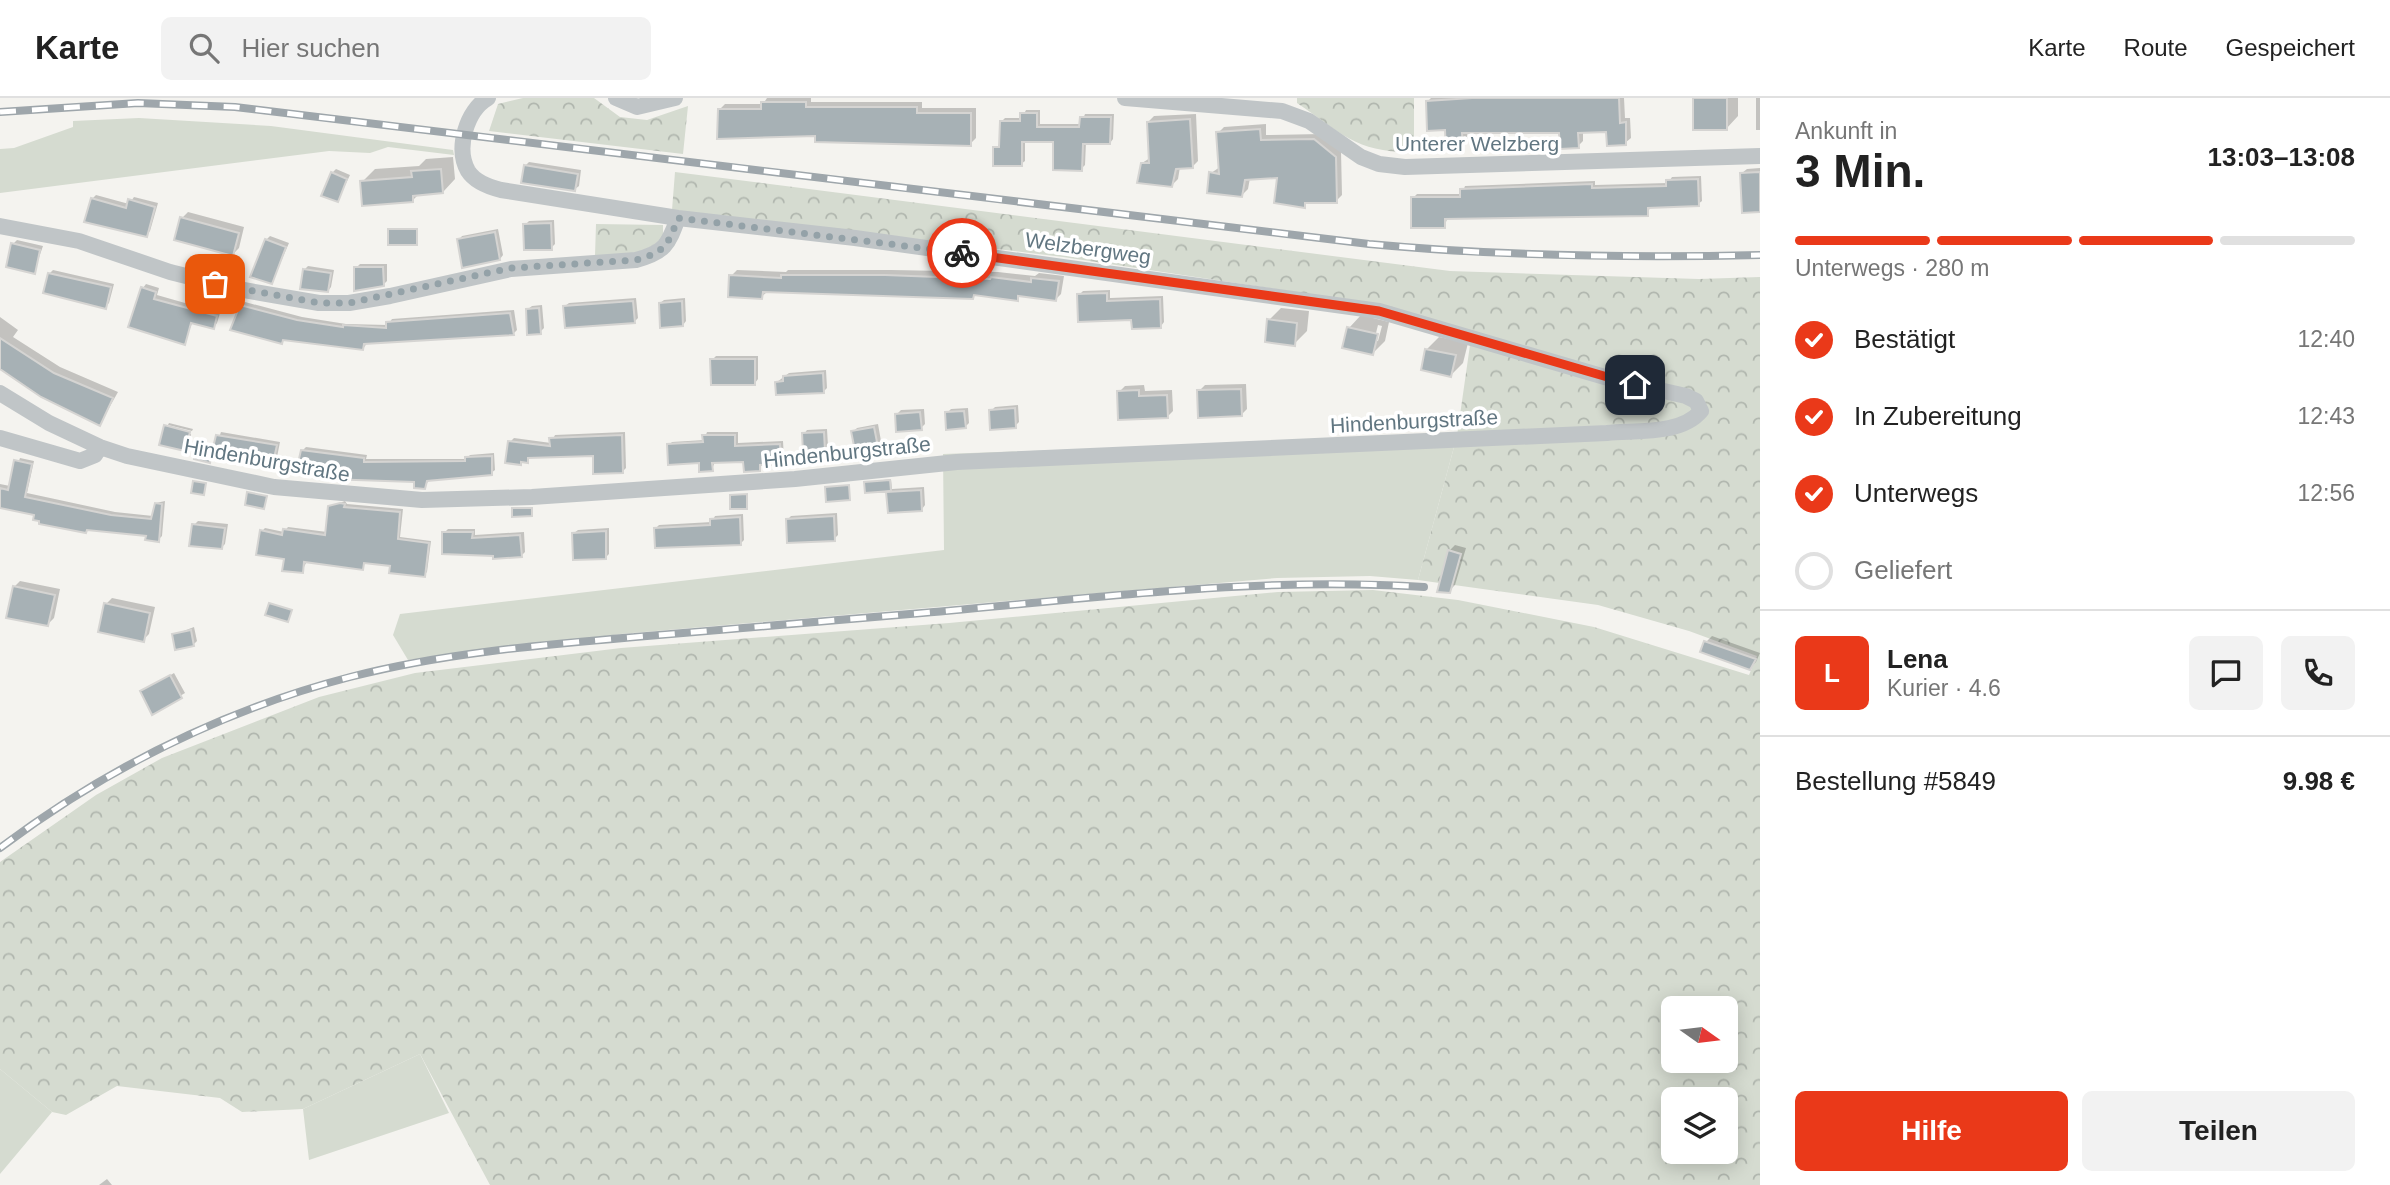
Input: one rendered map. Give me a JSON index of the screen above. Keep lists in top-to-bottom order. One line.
{"streets":{"street":["Unterer Welzberg","Welzbergweg","Hindenburgstraße"]},"crossings":[["Welzbergweg","Hindenburgstraße"]],"north":"right","page":{"header":"Karte","search":"Hier suchen","nav":["Karte","Route","Gespeichert"],"heading":["3 Min.","Ankunft in","13:03–13:08"],"panel":["Lena","Kurier · 4.6","Bestellung #5849","9.98 €"],"bar":"Unterwegs · 280 m","list":[["Bestätigt","12:40"],["In Zubereitung","12:43"],["Unterwegs","12:56"],"Geliefert"],"round":"L","buttons":["Hilfe","Teilen"]}}
